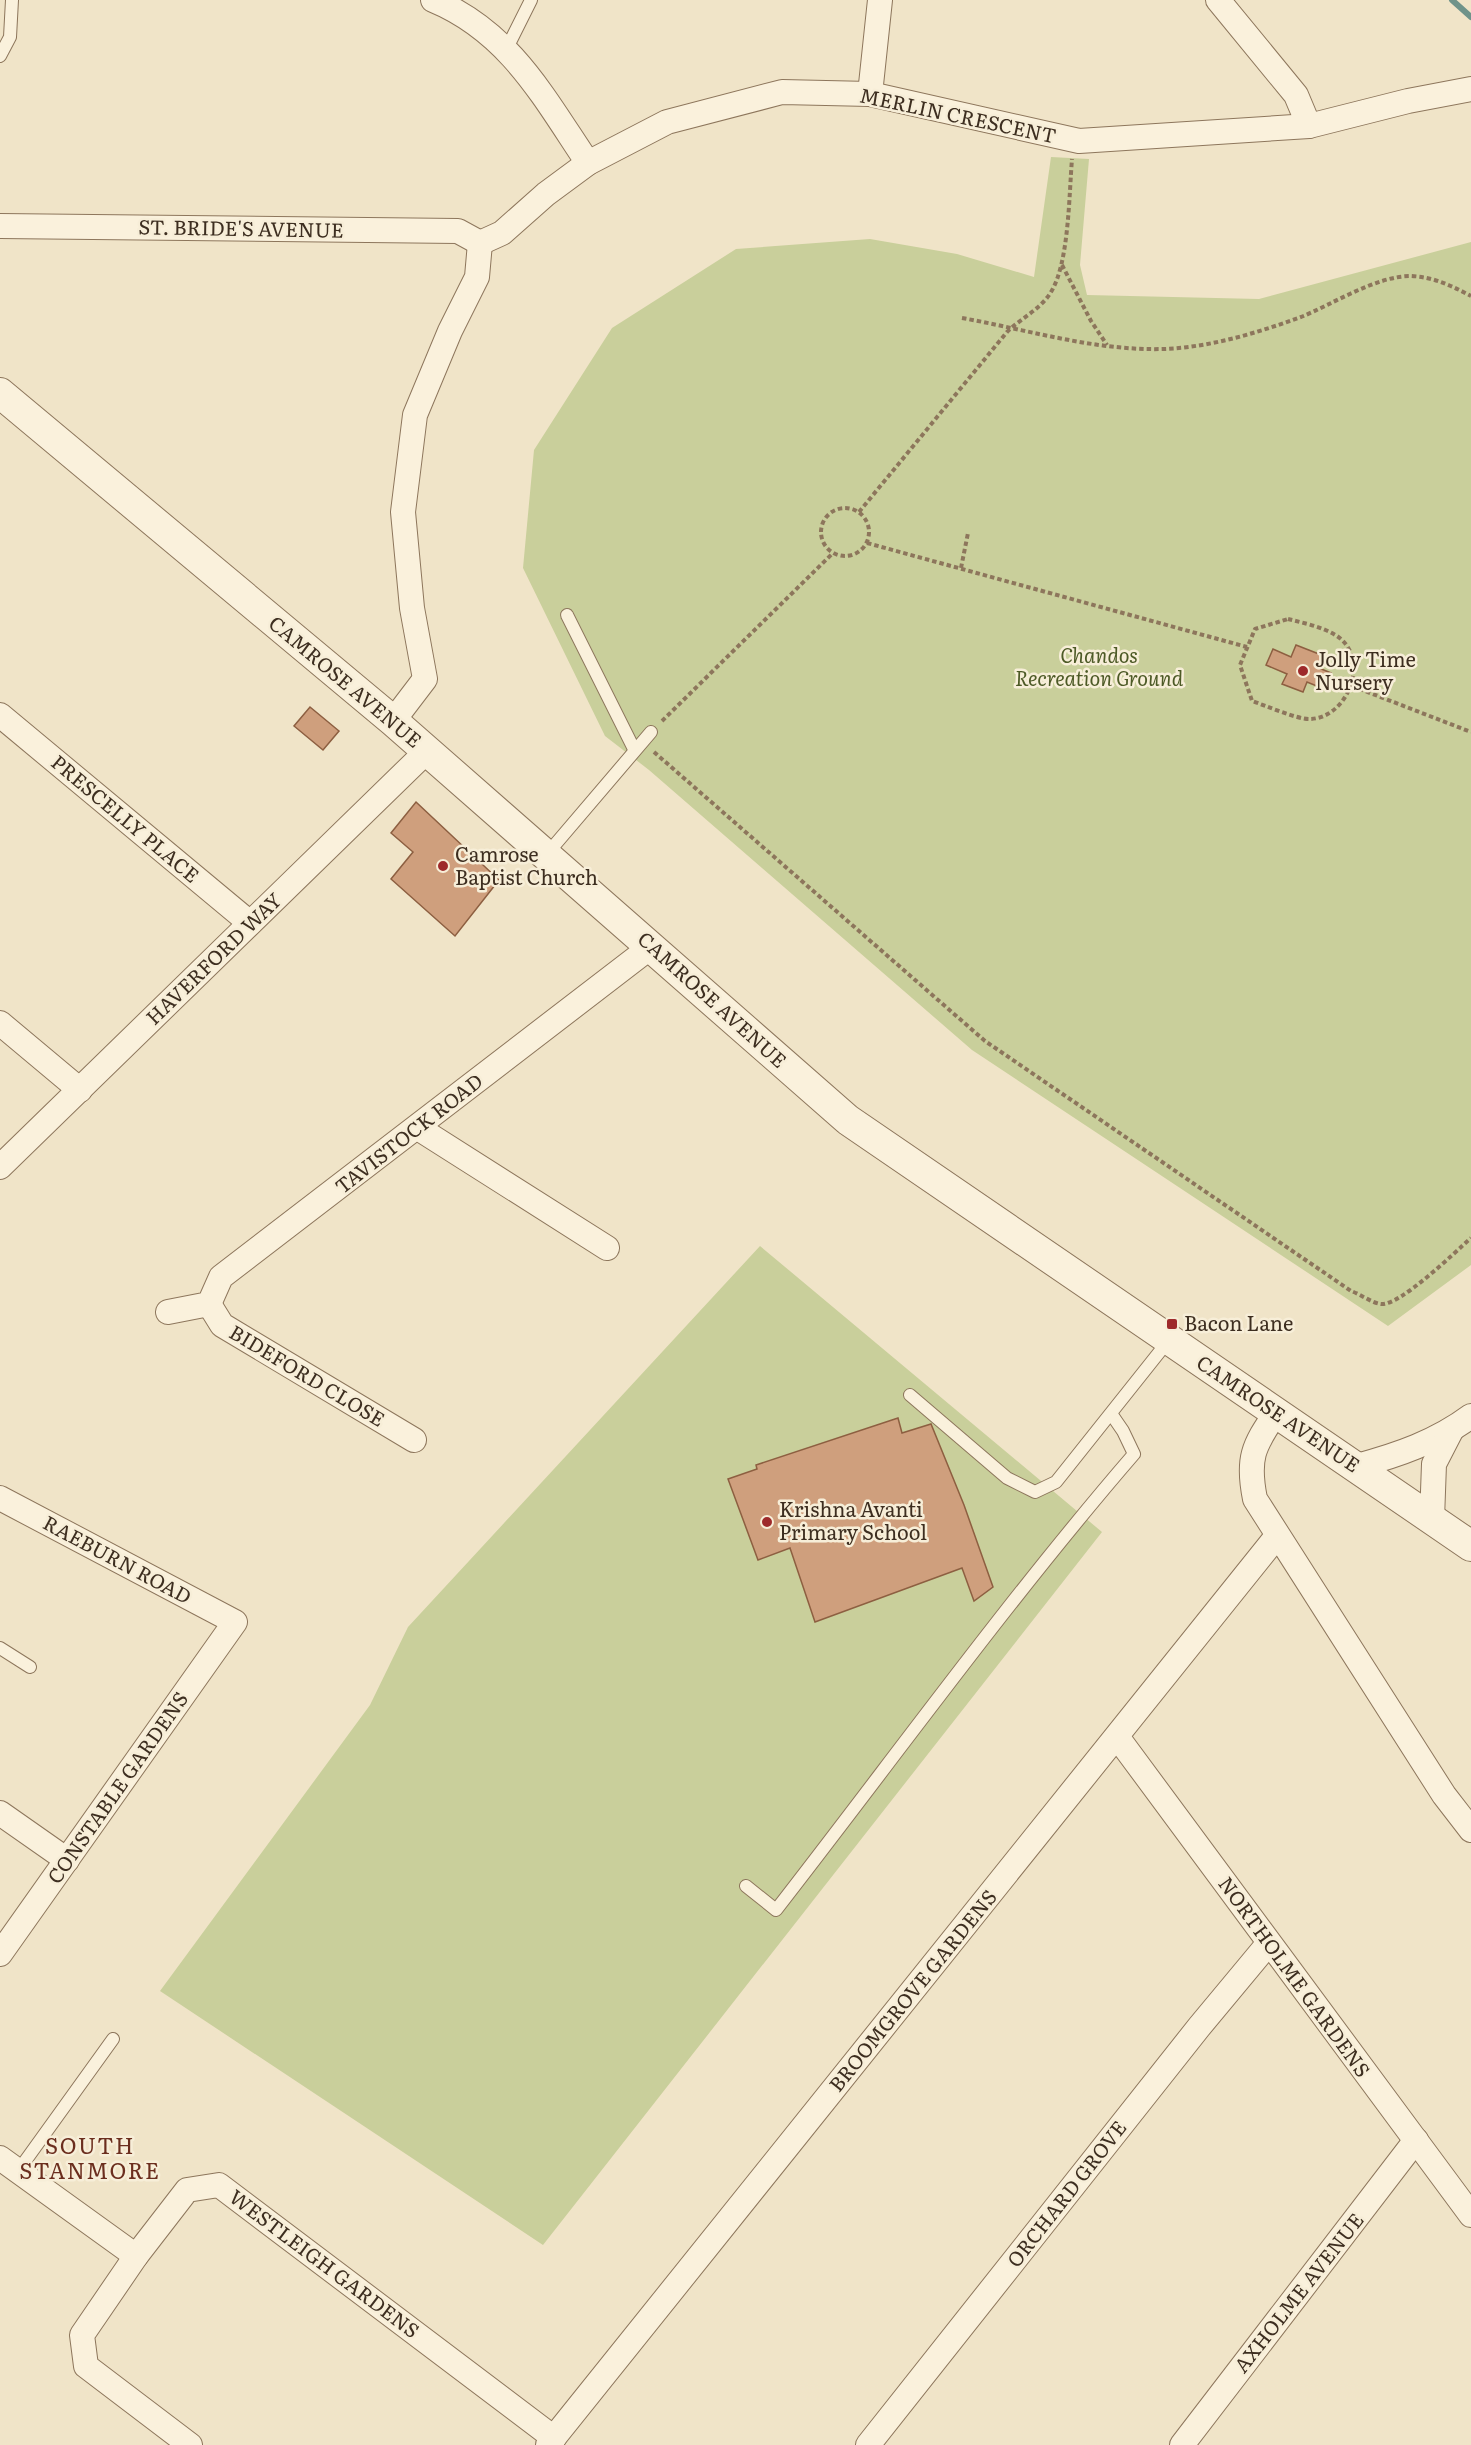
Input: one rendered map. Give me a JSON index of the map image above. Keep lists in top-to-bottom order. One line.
{"streets":{"street":["MERLIN CRESCENT","ST. BRIDE'S AVENUE","CAMROSE AVENUE","PRESCELLY PLACE","HAVERFORD WAY","TAVISTOCK ROAD","BIDEFORD CLOSE","RAEBURN ROAD","CONSTABLE GARDENS","NORTHOLME GARDENS","BROOMGROVE GARDENS","ORCHARD GROVE","WESTLEIGH GARDENS","AXHOLME AVENUE"]},"crossings":[["MERLIN CRESCENT","ST. BRIDE'S AVENUE"],["CAMROSE AVENUE","HAVERFORD WAY"],["CAMROSE AVENUE","TAVISTOCK ROAD"],["PRESCELLY PLACE","HAVERFORD WAY"],["TAVISTOCK ROAD","BIDEFORD CLOSE"],["RAEBURN ROAD","CONSTABLE GARDENS"],["NORTHOLME GARDENS","BROOMGROVE GARDENS"],["NORTHOLME GARDENS","ORCHARD GROVE"],["NORTHOLME GARDENS","AXHOLME AVENUE"],["BROOMGROVE GARDENS","WESTLEIGH GARDENS"]],"districts":["SOUTH STANMORE"],"parks":["Chandos Recreation Ground"],"places":{"other":["Jolly Time Nursery","Camrose Baptist Church","Krishna Avanti Primary School"],"transit":["Bacon Lane"]}}
